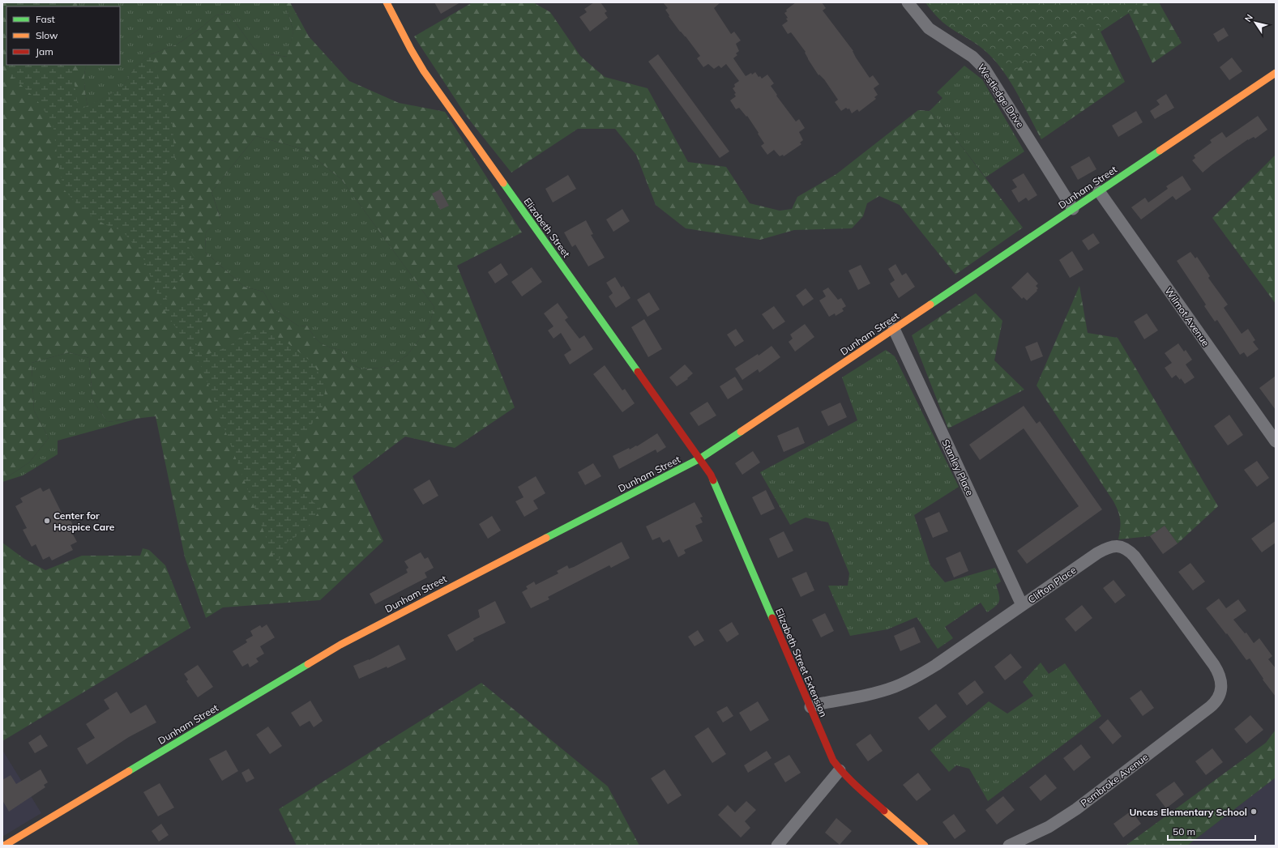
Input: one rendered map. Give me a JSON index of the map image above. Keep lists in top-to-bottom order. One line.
{"streets":{"street":["Westledge Drive","Dunham Street","Elizabeth Street","Wilmot Avenue","Stanley Place","Clifton Place","Elizabeth Street Extension","Pembroke Avenue"]},"crossings":[["Westledge Drive","Dunham Street"],["Dunham Street","Elizabeth Street"],["Dunham Street","Wilmot Avenue"],["Dunham Street","Stanley Place"],["Dunham Street","Elizabeth Street Extension"],["Elizabeth Street","Elizabeth Street Extension"],["Stanley Place","Clifton Place"],["Clifton Place","Elizabeth Street Extension"],["Clifton Place","Pembroke Avenue"]],"places":["Center for Hospice Care","Uncas Elementary School"],"legend":["Fast","Slow","Jam"],"scale_bar":"50 m","north":"top left"}
